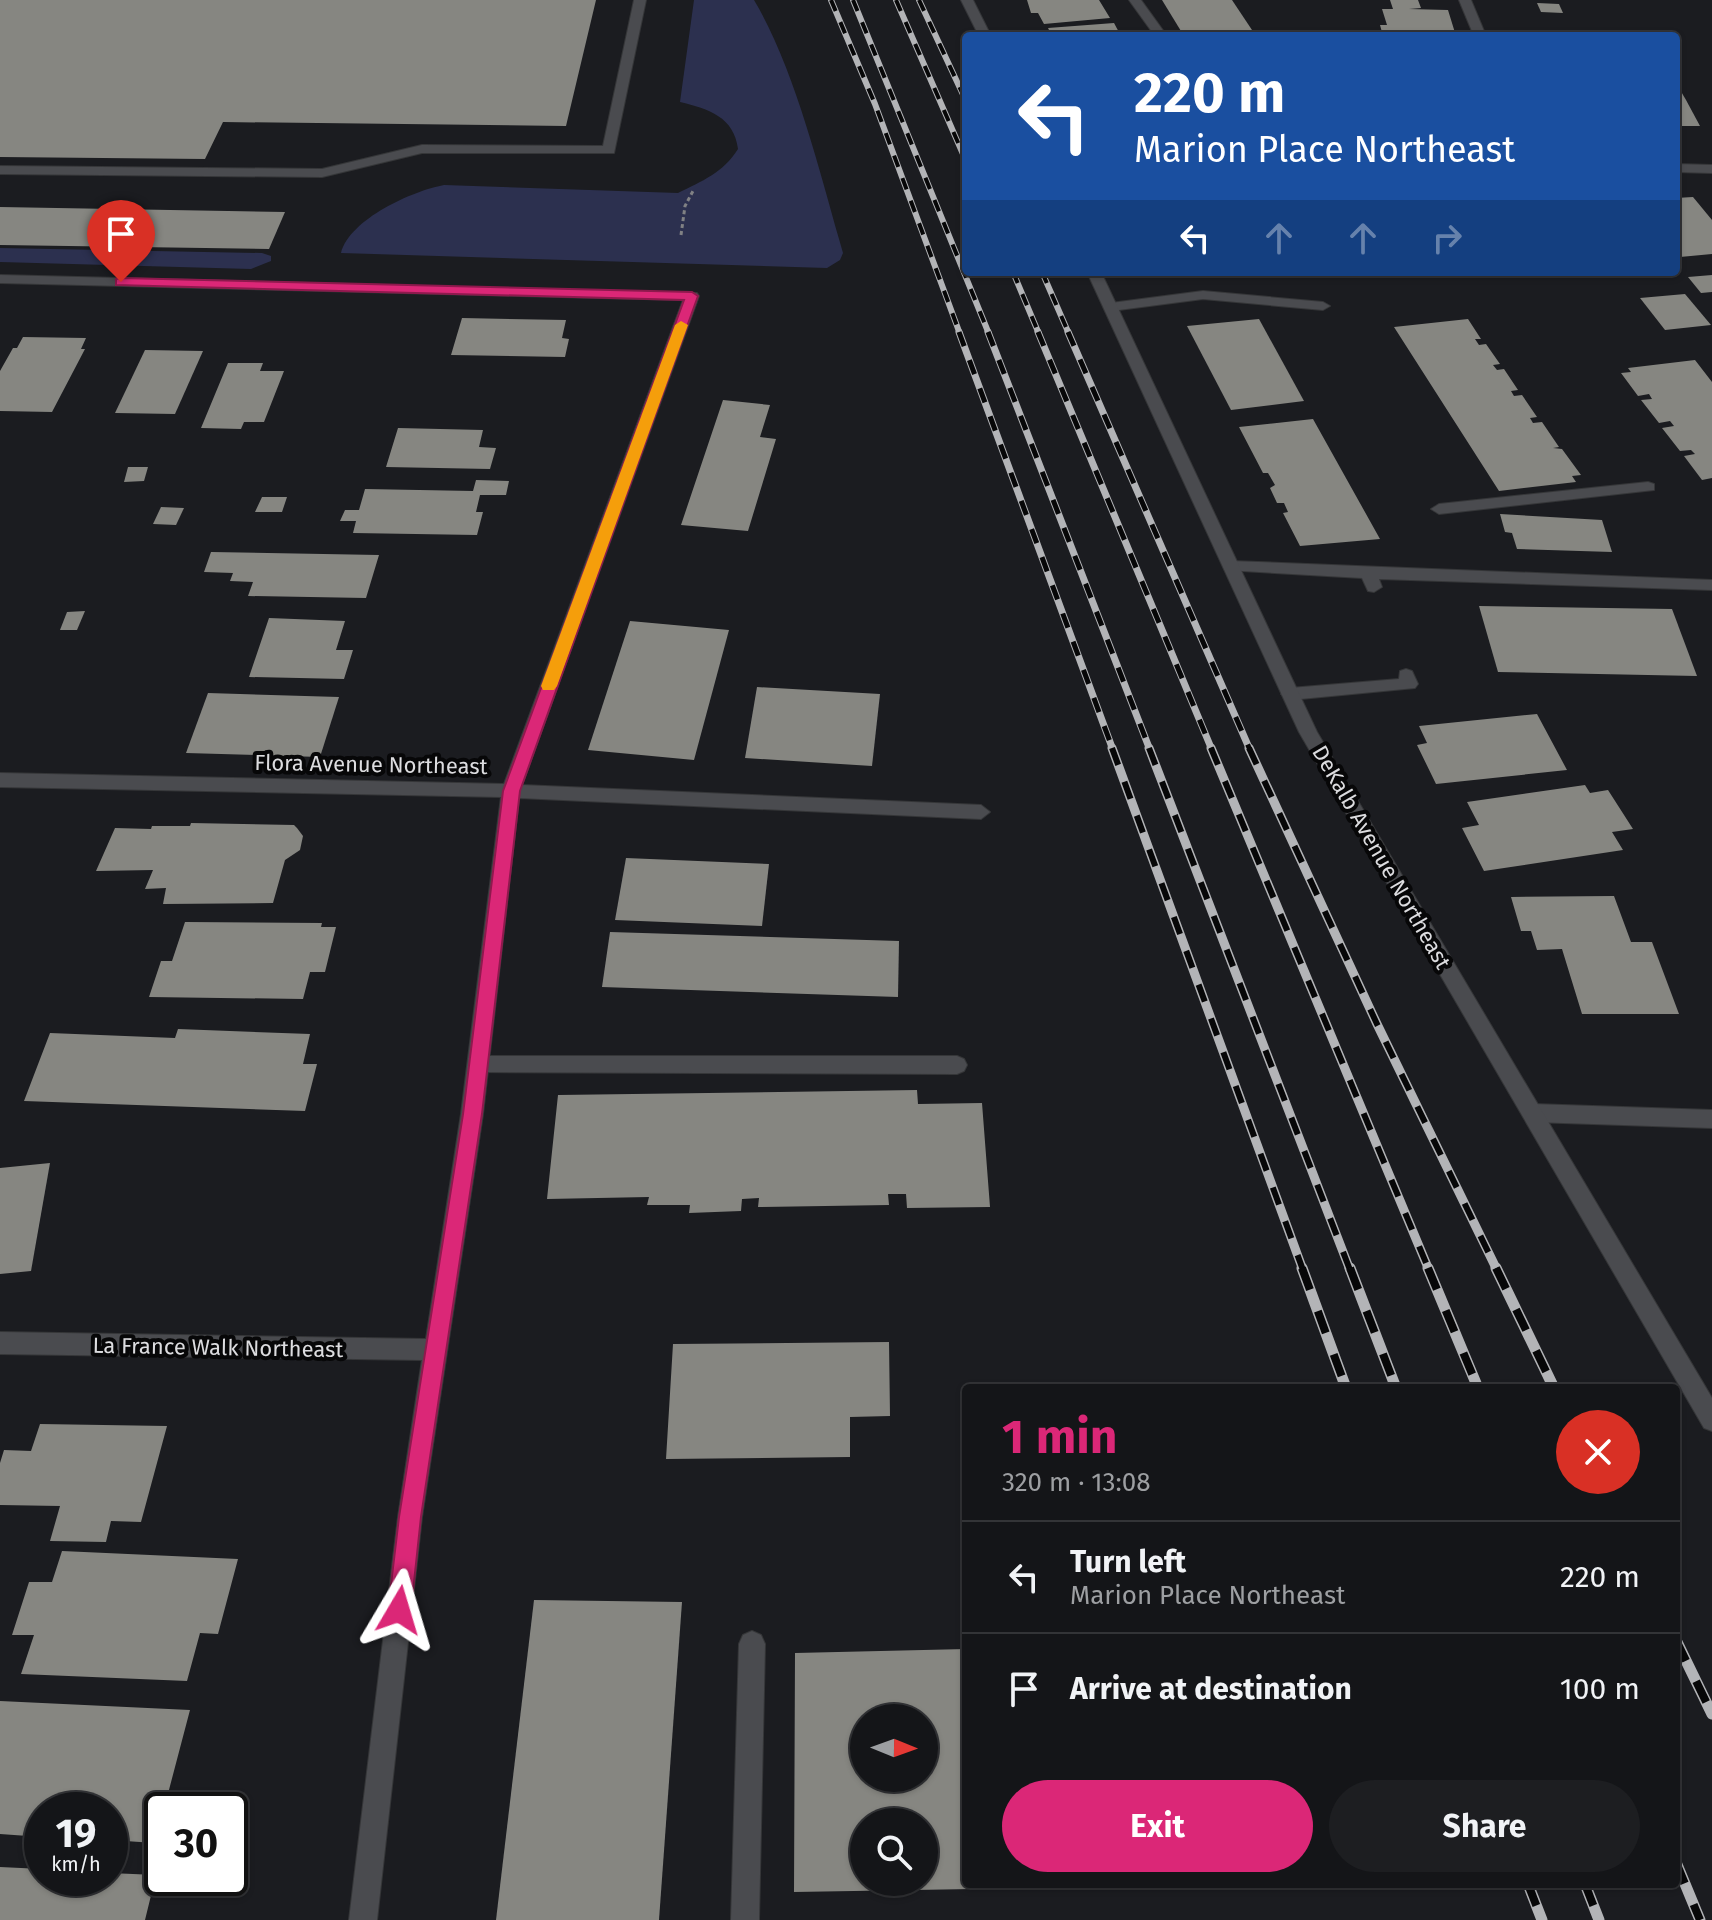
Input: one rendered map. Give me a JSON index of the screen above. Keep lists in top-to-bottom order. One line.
{"streets":{"street":["Flora Avenue Northeast","DeKalb Avenue Northeast","La France Walk Northeast"]},"north":"right","page":{"turn":["220 m","Marion Place Northeast"],"heading":["1 min","320 m · 13:08"],"list":[{"name":"Turn left","note":"Marion Place Northeast","value":"220 m"},{"name":"Arrive at destination","value":"100 m"}],"buttons":["Exit","Share"],"speed":"19 km/h","limit":"30"}}
